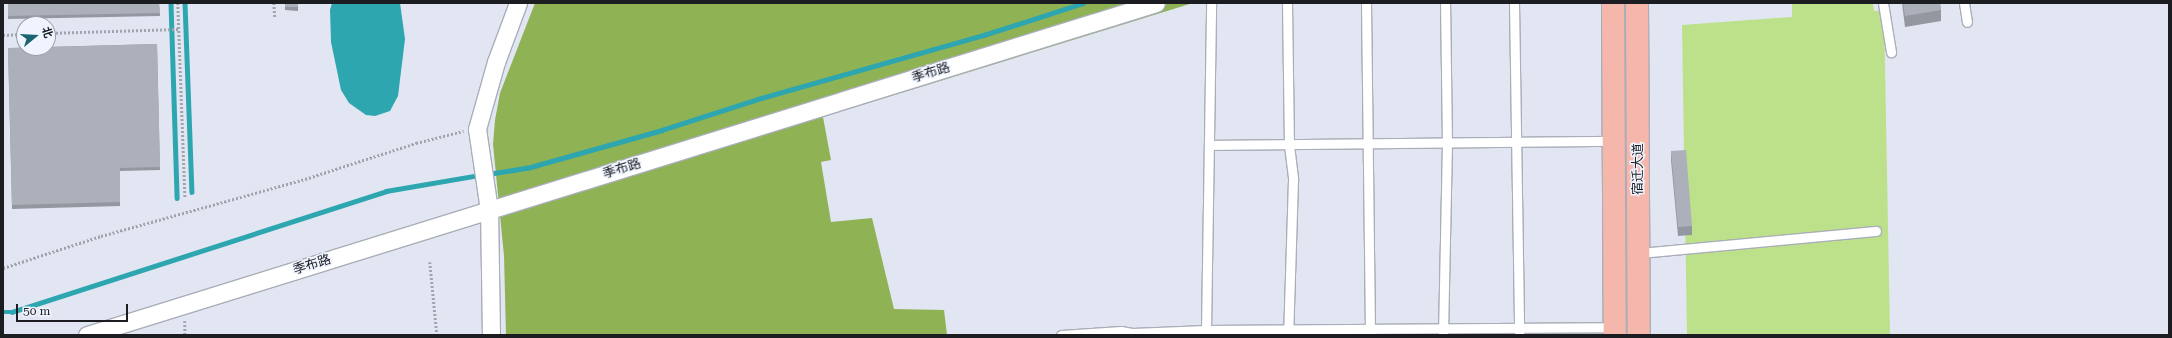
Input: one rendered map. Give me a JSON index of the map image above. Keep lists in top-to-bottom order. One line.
{"streets":{"main road":["宿迁大道"],"street":["季布路"]},"scale_bar":"50 m","north":"right"}
